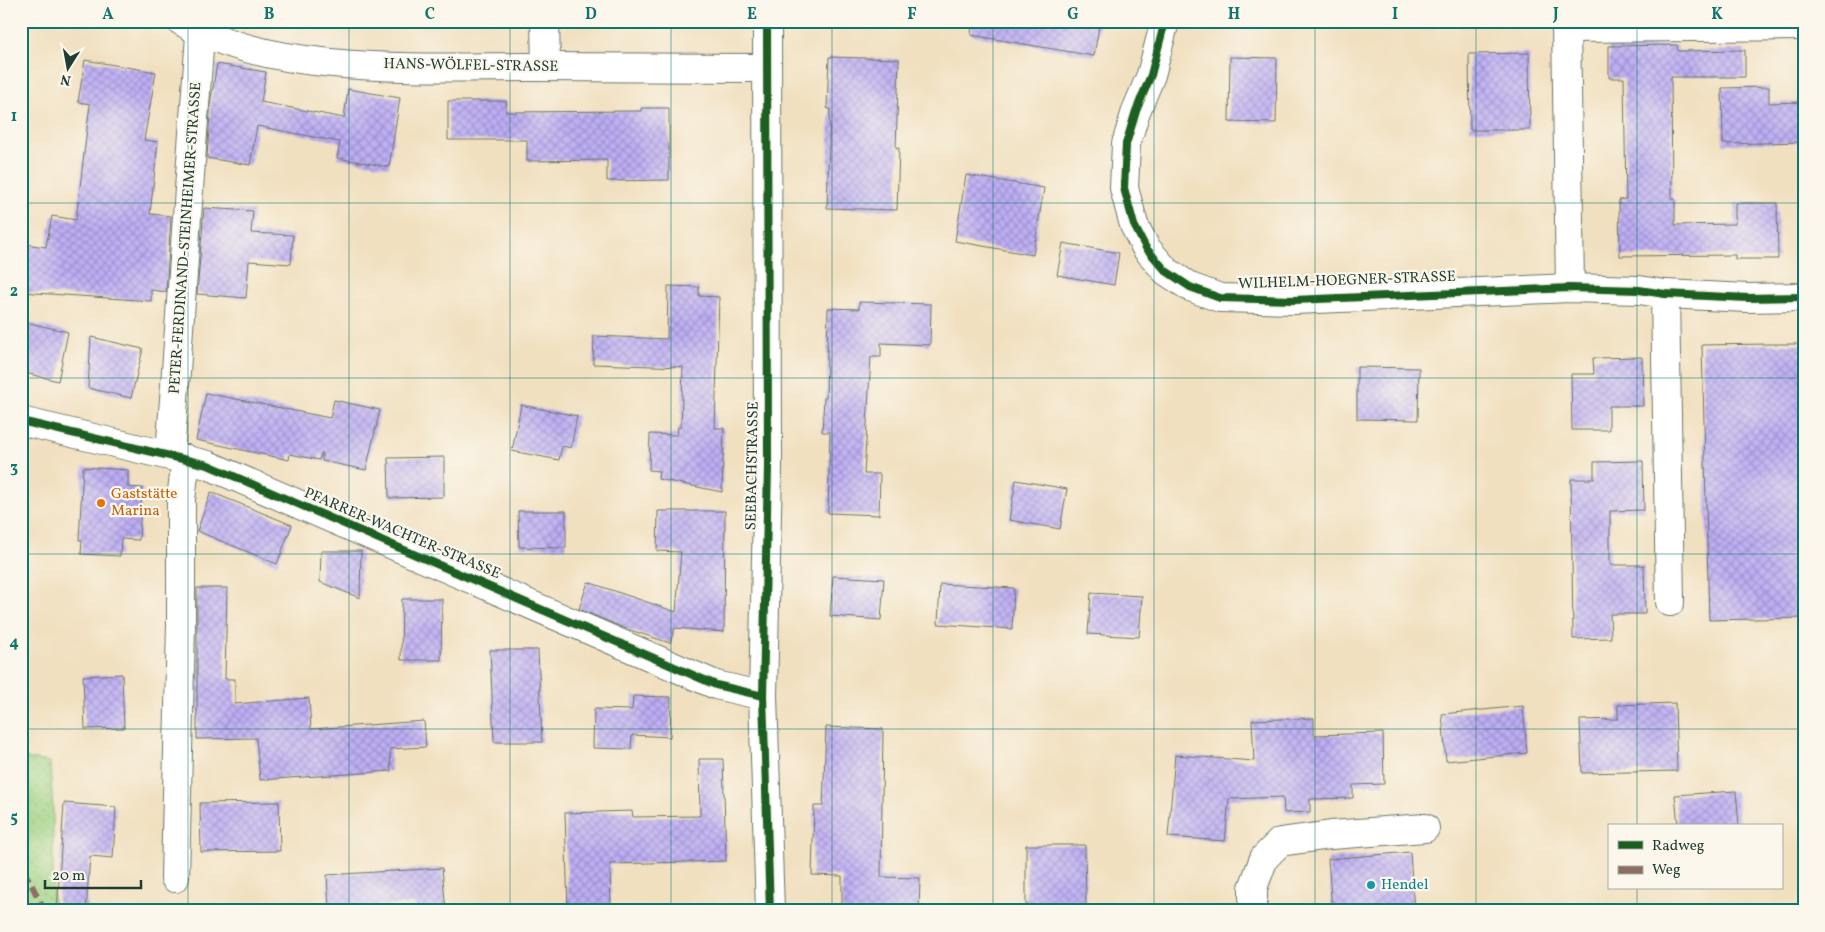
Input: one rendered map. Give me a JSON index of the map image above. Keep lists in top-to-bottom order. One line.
{"streets":{"street":["HANS-WÖLFEL-STRASSE","PETER-FERDINAND-STEINHEIMER-STRASSE","WILHELM-HOEGNER-STRASSE","SEEBACHSTRASSE","PFARRER-WACHTER-STRASSE"]},"crossings":[["HANS-WÖLFEL-STRASSE","PETER-FERDINAND-STEINHEIMER-STRASSE"],["HANS-WÖLFEL-STRASSE","SEEBACHSTRASSE"],["PETER-FERDINAND-STEINHEIMER-STRASSE","PFARRER-WACHTER-STRASSE"],["SEEBACHSTRASSE","PFARRER-WACHTER-STRASSE"]],"places":["Gaststätte Marina","Hendel"],"legend":["Radweg","Weg"],"scale_bar":"20 m","north":"bottom","grid":{"columns":["A","B","C","D","E","F","G","H","I","J","K"],"rows":["1","2","3","4","5"]}}
